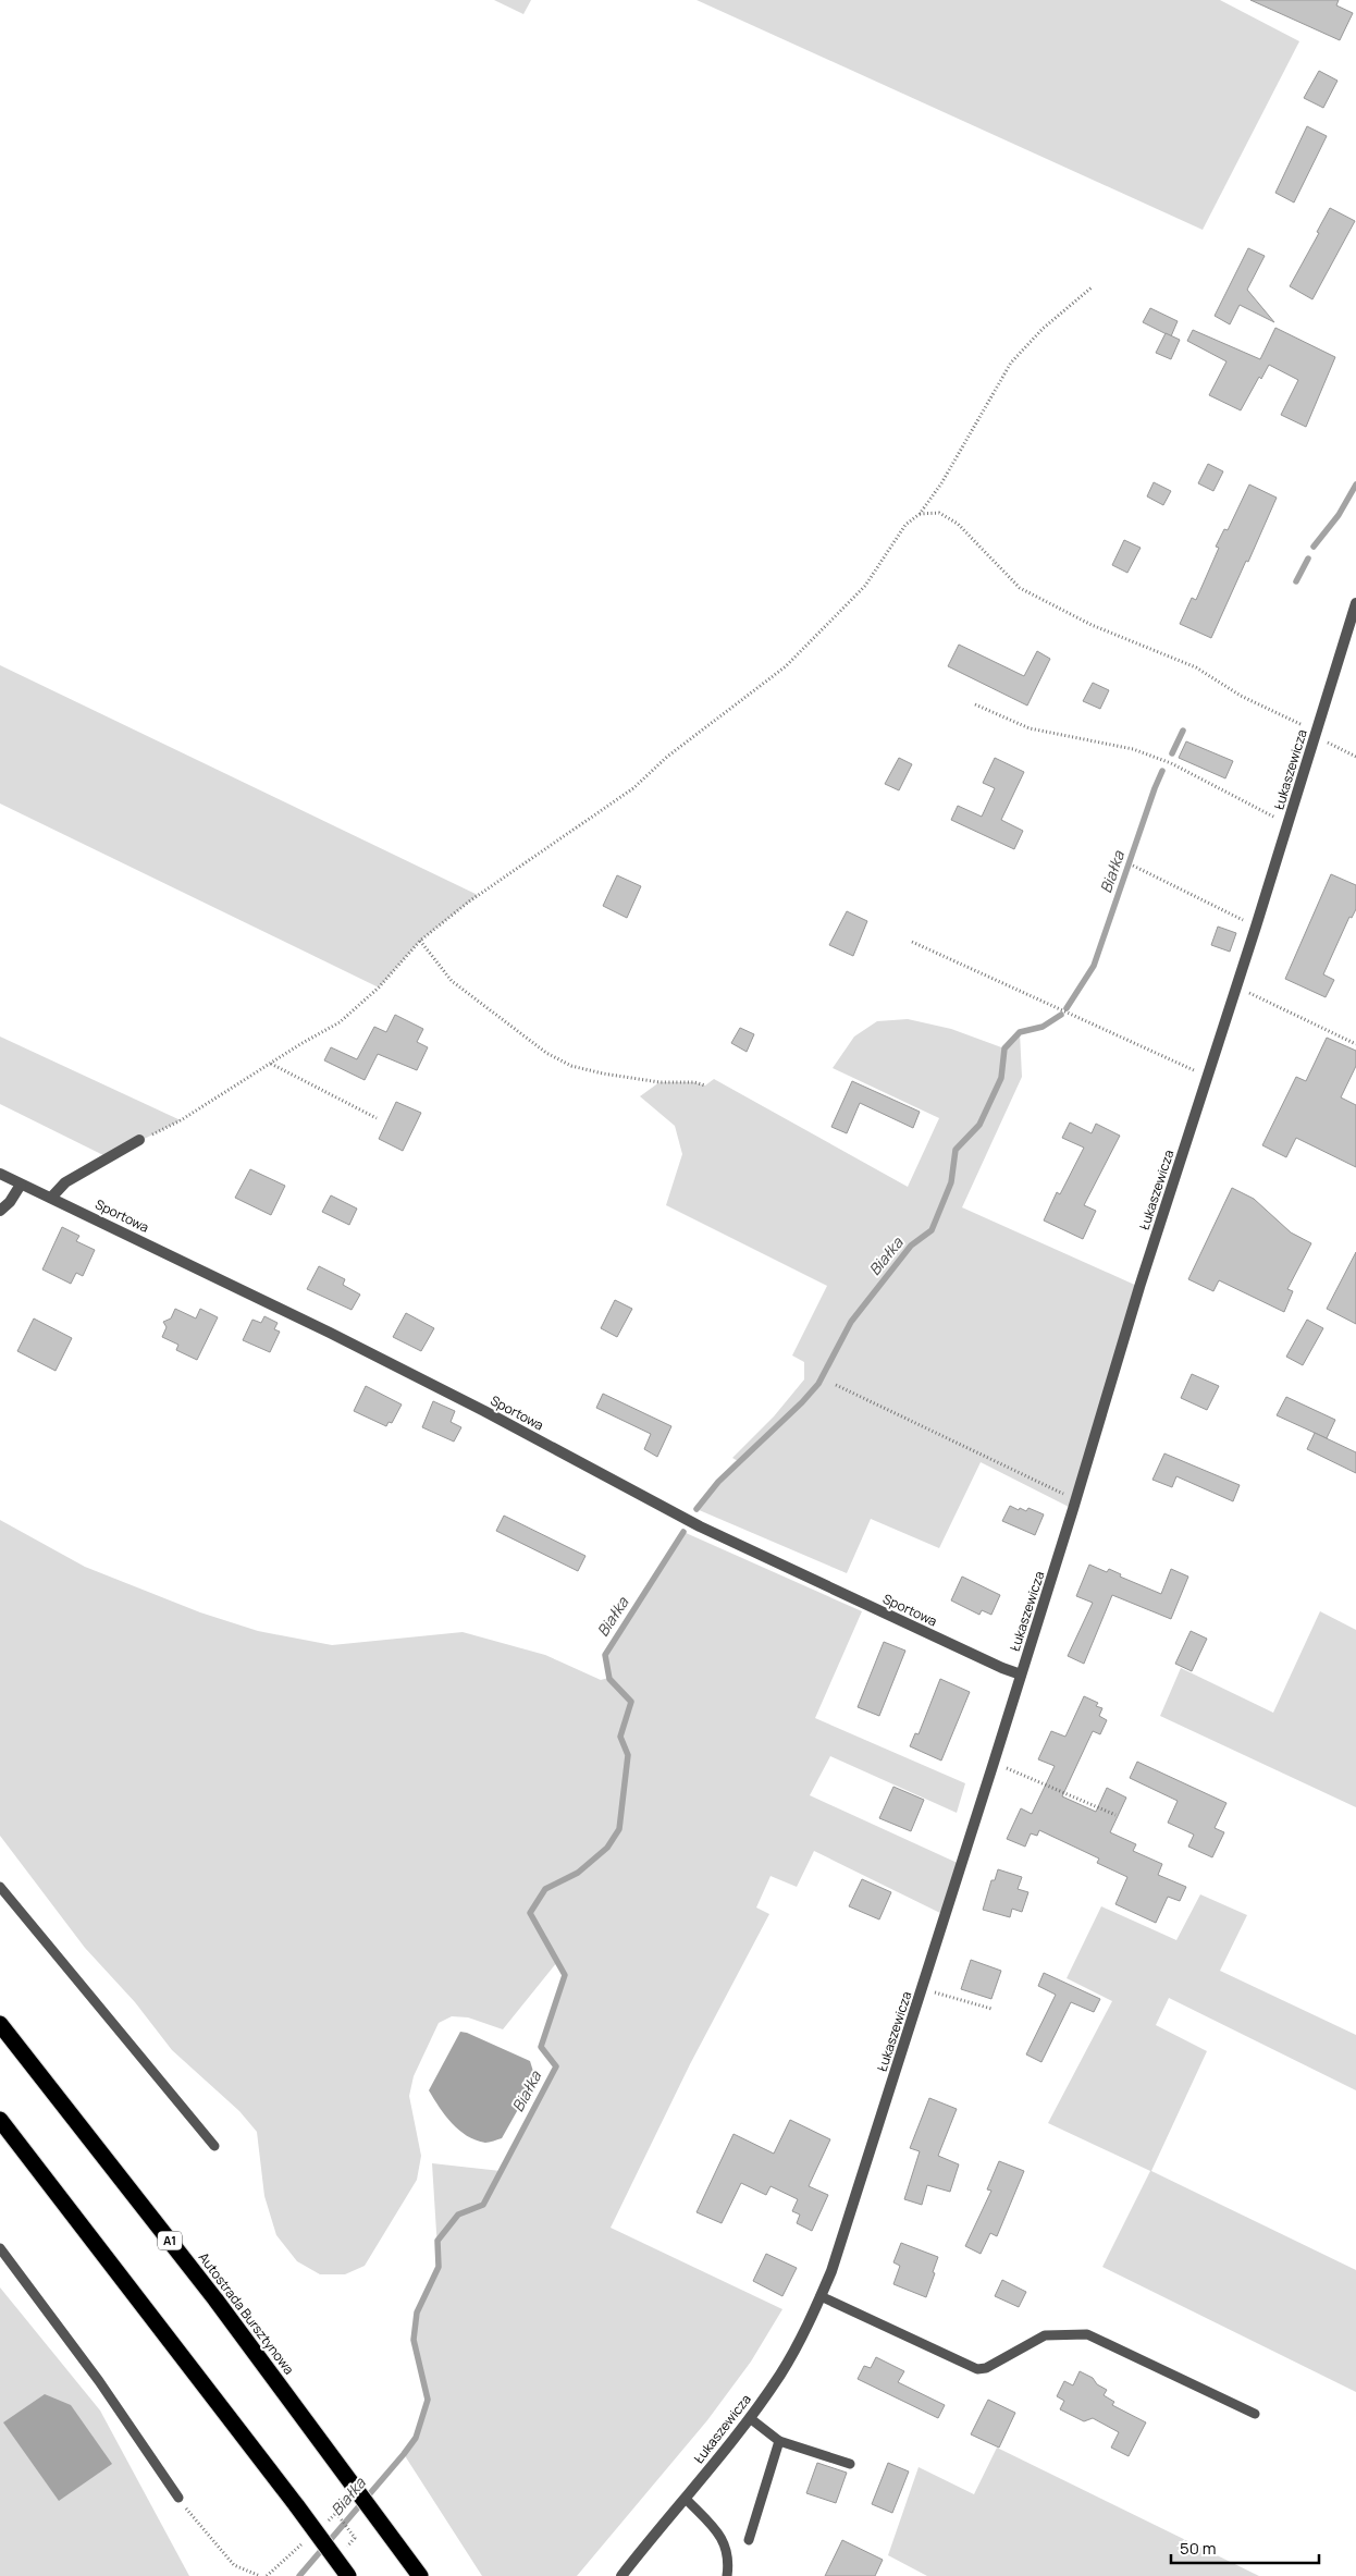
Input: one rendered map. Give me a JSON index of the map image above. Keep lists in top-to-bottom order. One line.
{"streets":{"highway":["A1","Autostrada Bursztynowa"],"street":["Łukaszewicza","Sportowa"]},"crossings":[["Łukaszewicza","Sportowa"]],"water":["Białka"],"scale_bar":"50 m"}
